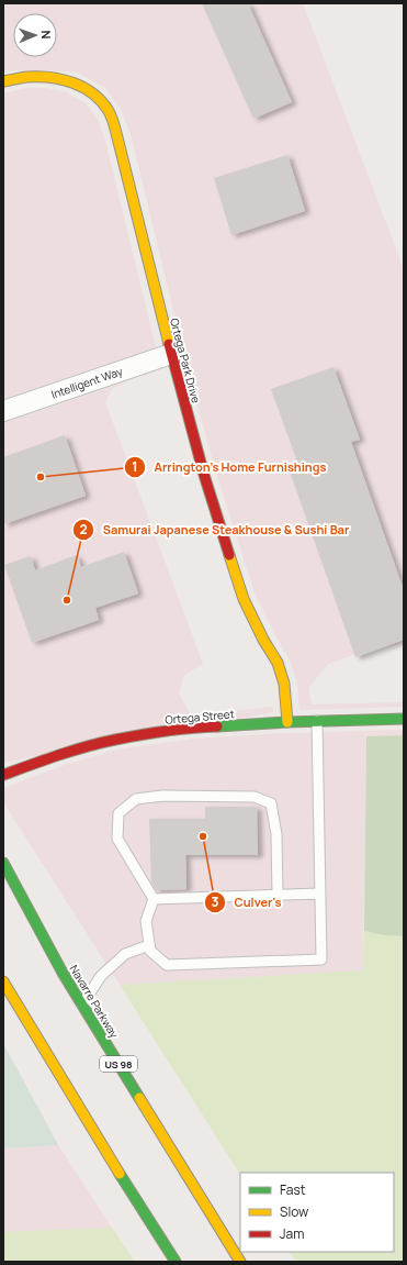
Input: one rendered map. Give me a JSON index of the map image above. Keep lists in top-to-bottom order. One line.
{"streets":{"main road":["Ortega Park Drive","Ortega Street","Navarre Parkway","US 98"],"street":["Intelligent Way"]},"crossings":[["Ortega Park Drive","Intelligent Way"],["Ortega Park Drive","Ortega Street"]],"places":["Arrington's Home Furnishings","Samurai Japanese Steakhouse & Sushi Bar","Culver's"],"legend":["Fast","Slow","Jam"],"north":"right"}
